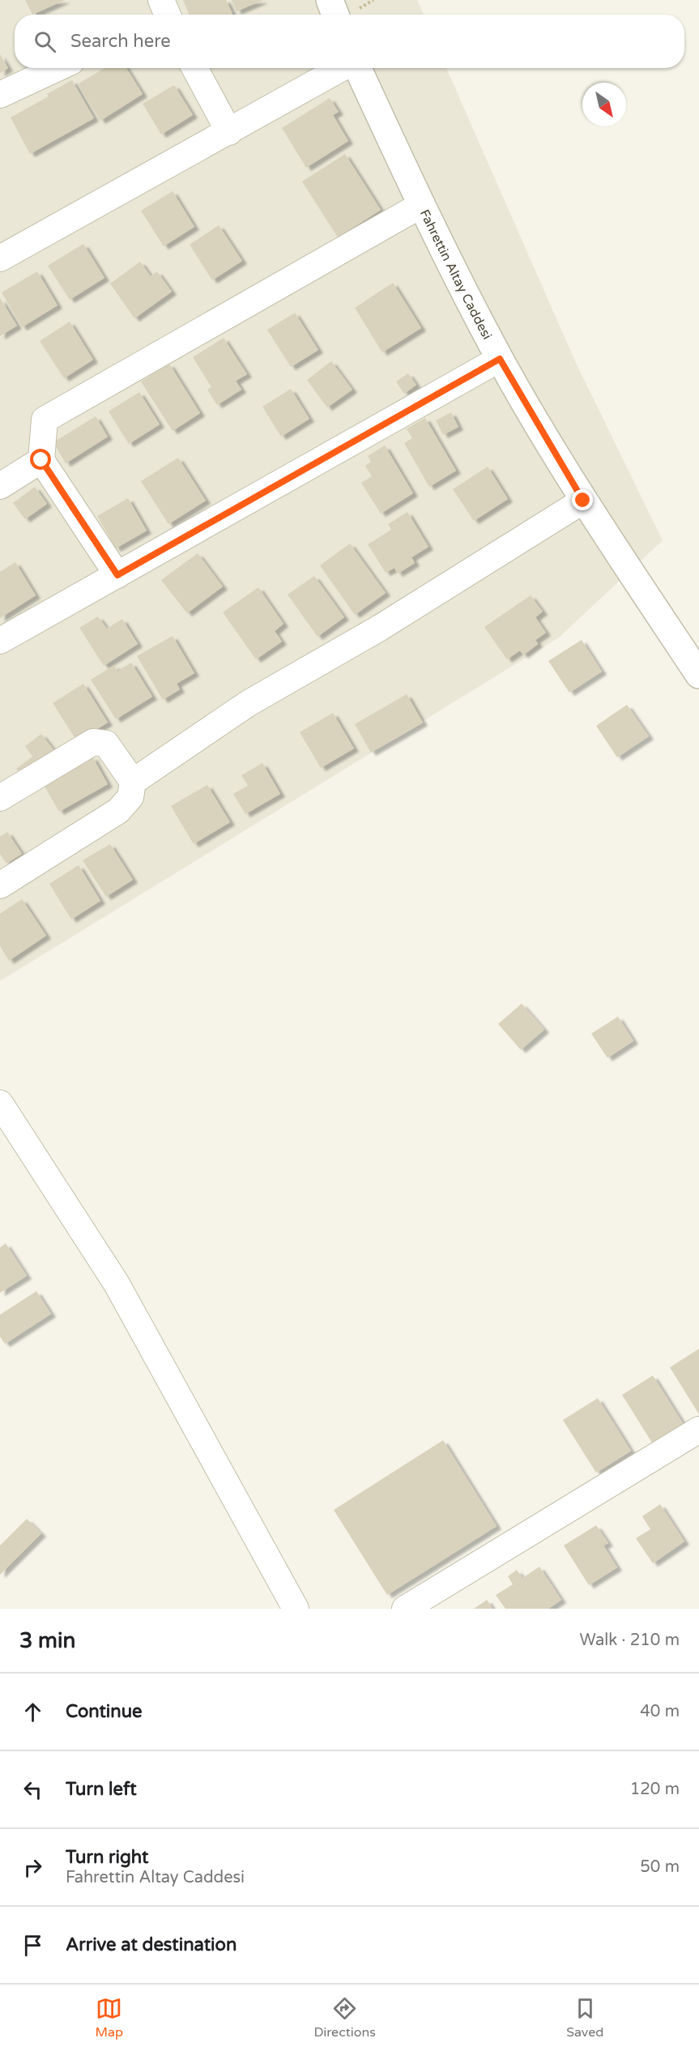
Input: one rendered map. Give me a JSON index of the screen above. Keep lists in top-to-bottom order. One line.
{"streets":{"street":["Fahrettin Altay Caddesi"]},"north":"bottom right","page":{"search":"Search here","heading":["3 min","Walk · 210 m"],"list":[["Continue","40 m"],["Turn left","120 m"],["Turn right","Fahrettin Altay Caddesi","50 m"],"Arrive at destination"],"nav":["Map","Directions","Saved"]}}
